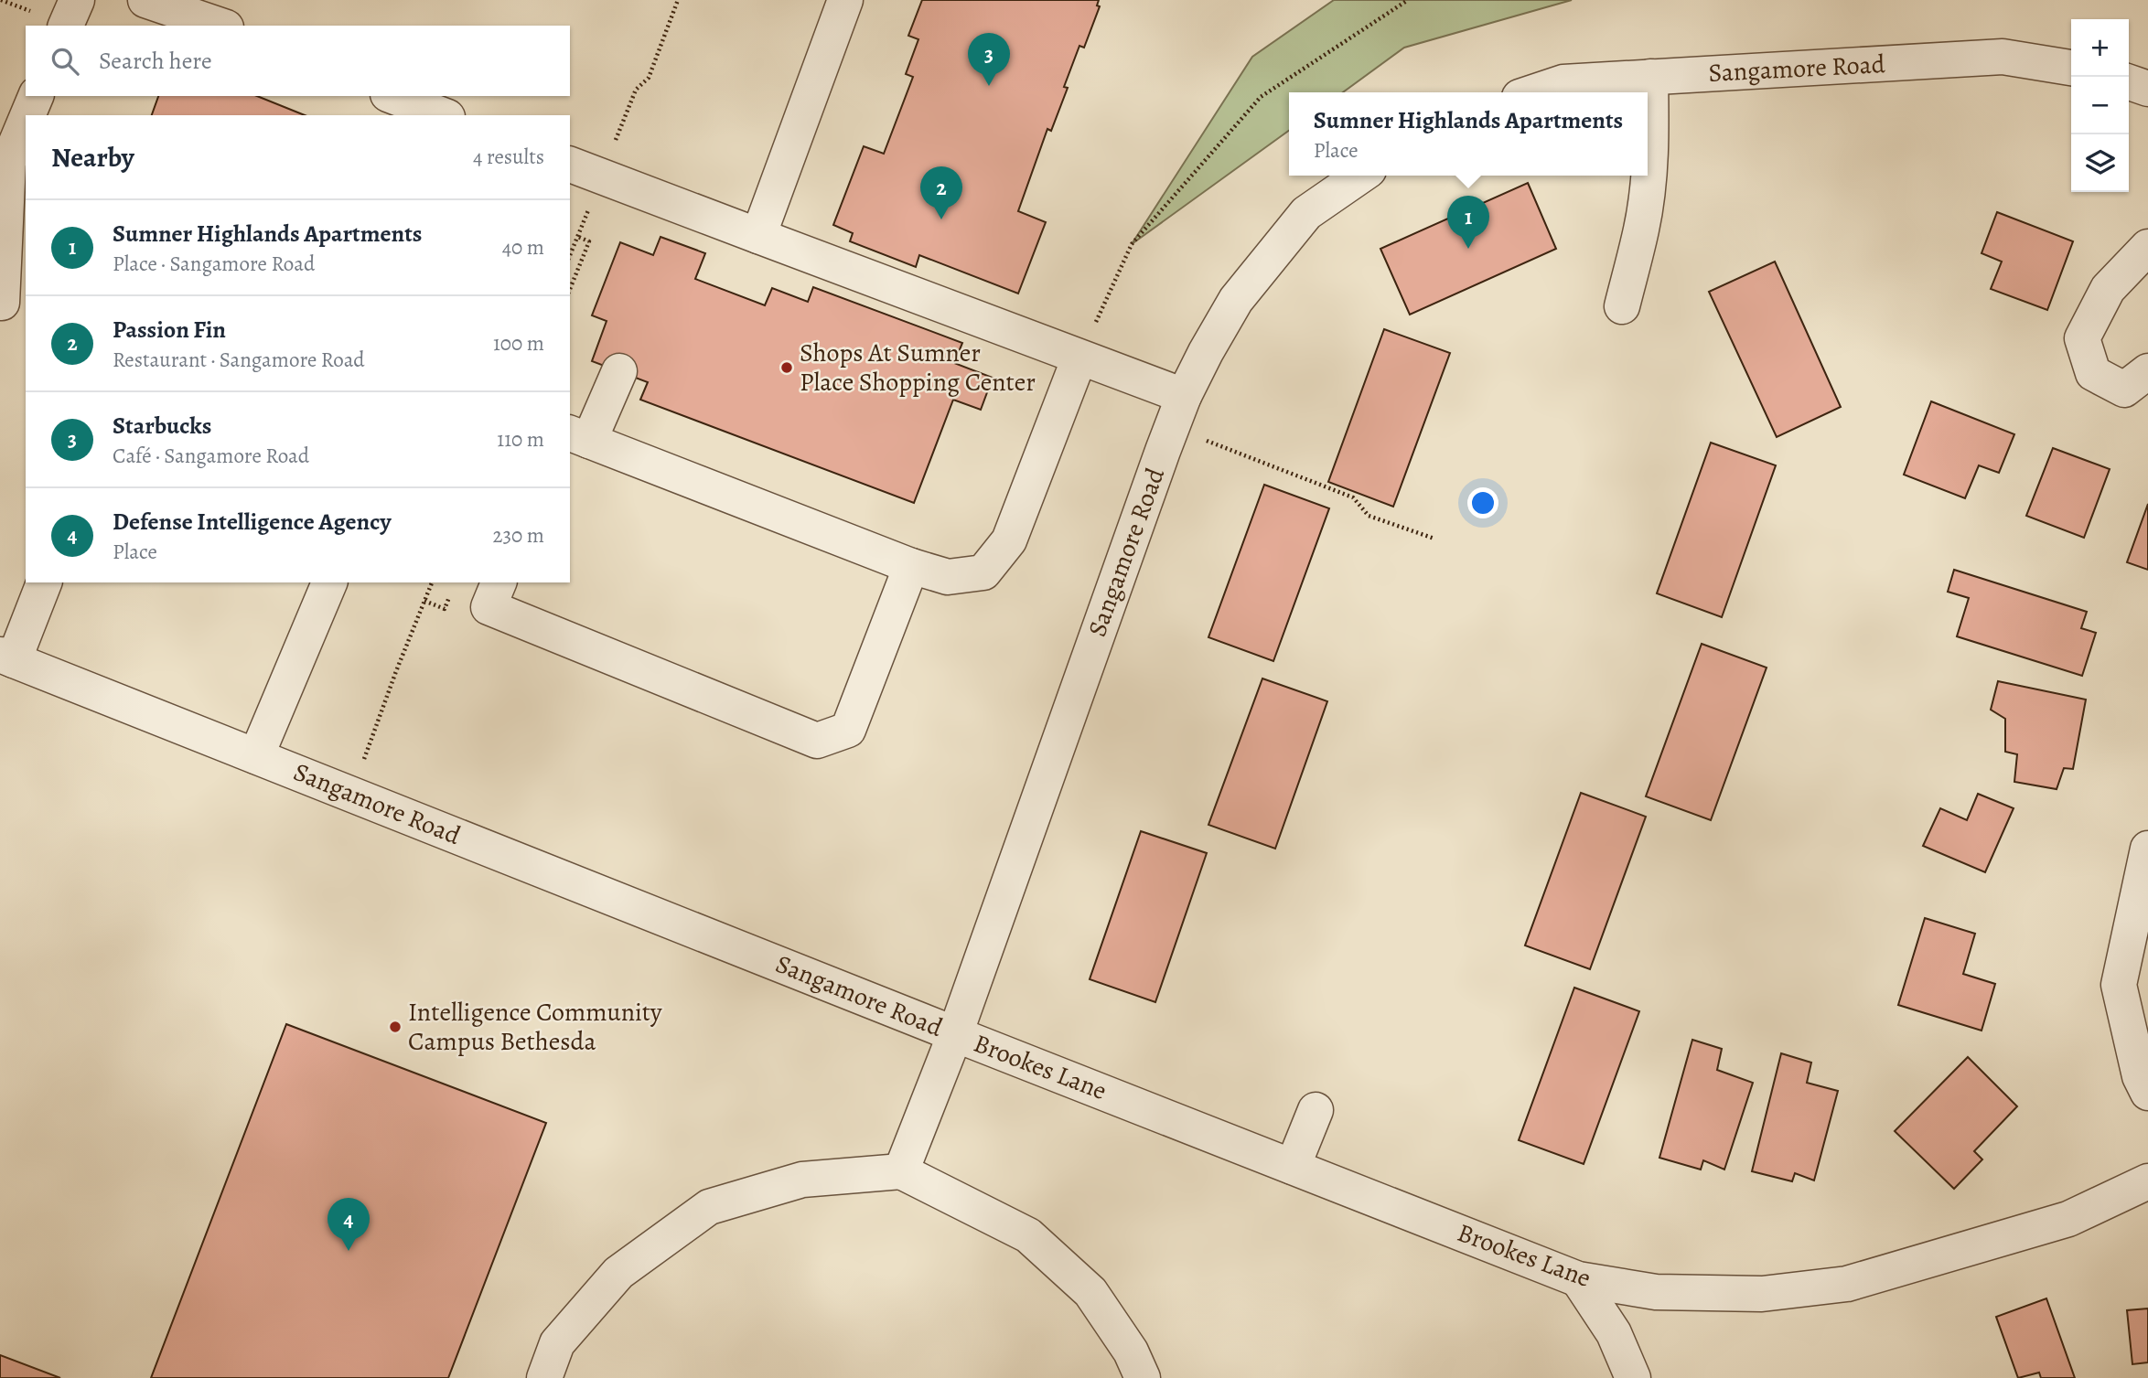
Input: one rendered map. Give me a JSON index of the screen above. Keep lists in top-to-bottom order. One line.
{"streets":{"street":["Sangamore Road","Brookes Lane"]},"crossings":[["Sangamore Road","Brookes Lane"]],"places":["Shops At Sumner Place Shopping Center","Intelligence Community Campus Bethesda"],"page":{"map_buttons":["+","−"],"search":"Search here","pins":["3","2","1","4"],"popup":["Sumner Highlands Apartments","Place"],"heading":["Nearby","4 results"],"list":[{"mark":"1","name":"Sumner Highlands Apartments","note":"Place · Sangamore Road","value":"40 m"},{"mark":"2","name":"Passion Fin","note":"Restaurant · Sangamore Road","value":"100 m"},{"mark":"3","name":"Starbucks","note":"Café · Sangamore Road","value":"110 m"},{"mark":"4","name":"Defense Intelligence Agency","note":"Place","value":"230 m"}]}}
